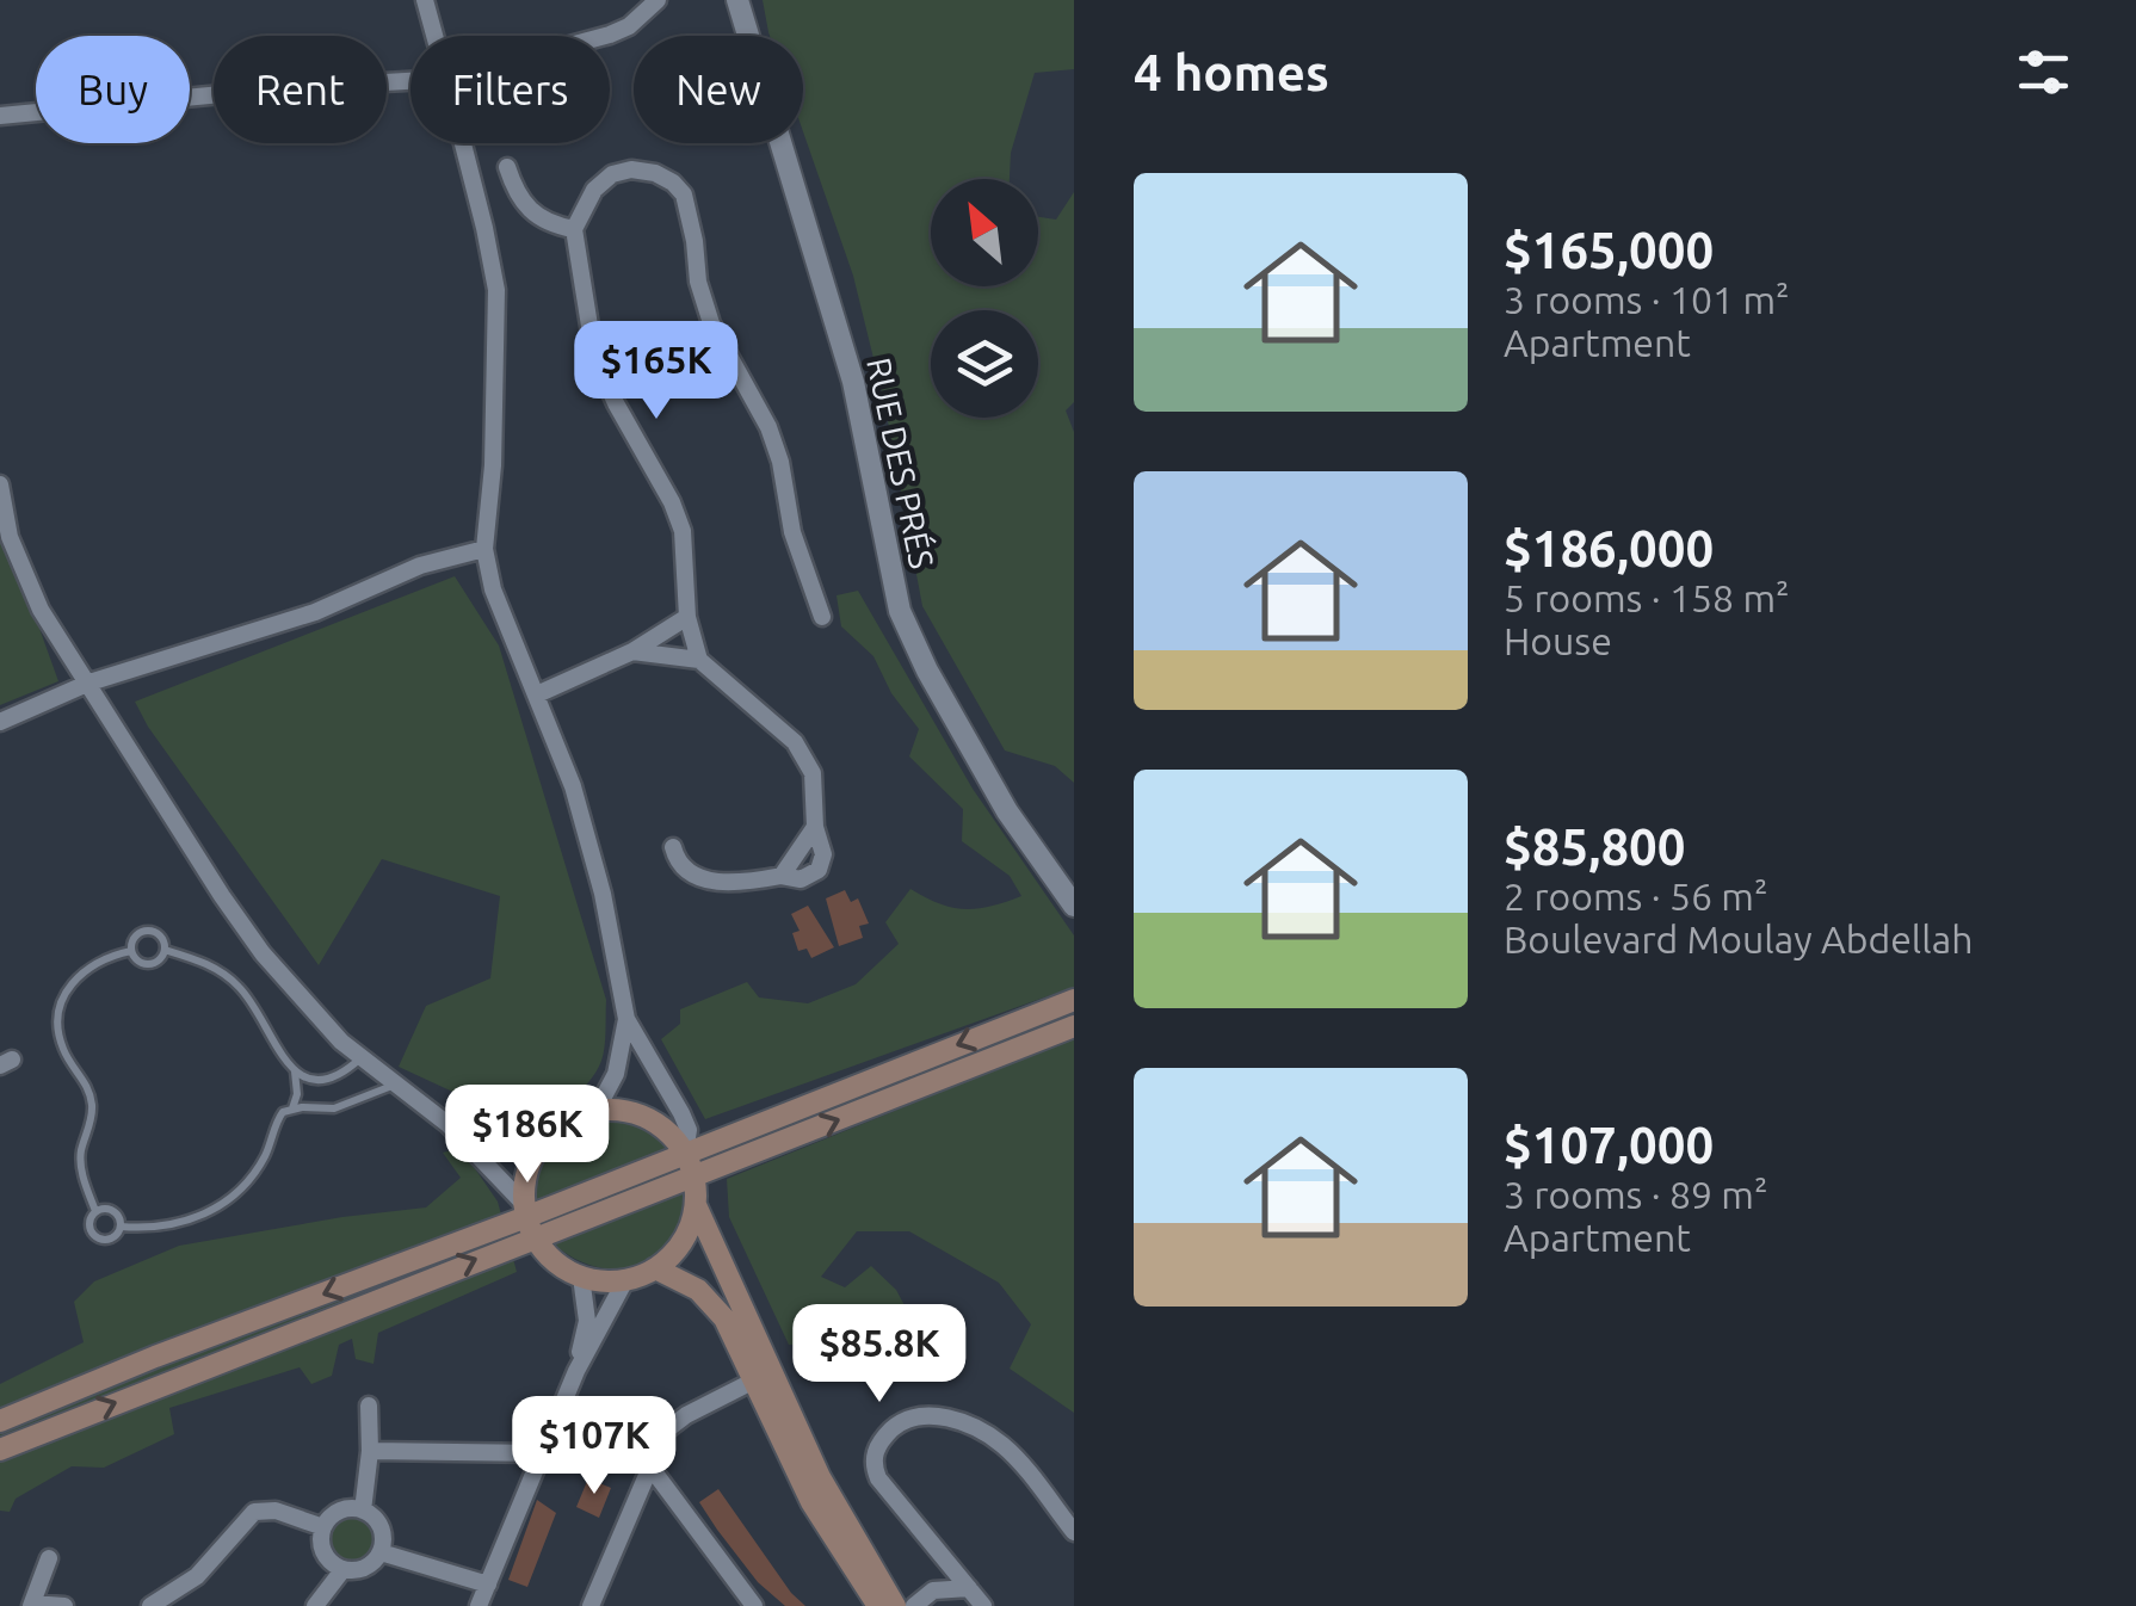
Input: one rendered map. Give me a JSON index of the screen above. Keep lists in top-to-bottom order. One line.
{"streets":{"street":["RUE DES PRÉS"]},"north":"top left","page":{"heading":"4 homes","chip":["Buy","Rent","Filters","New"],"list":[{"name":"$165,000","note":"3 rooms · 101 m² · Apartment"},{"name":"$186,000","note":"5 rooms · 158 m² · House"},{"name":"$85,800","note":"2 rooms · 56 m² · Boulevard Moulay Abdellah"},{"name":"$107,000","note":"3 rooms · 89 m² · Apartment"}],"price":["$165K","$186K","$85.8K","$107K"]}}
